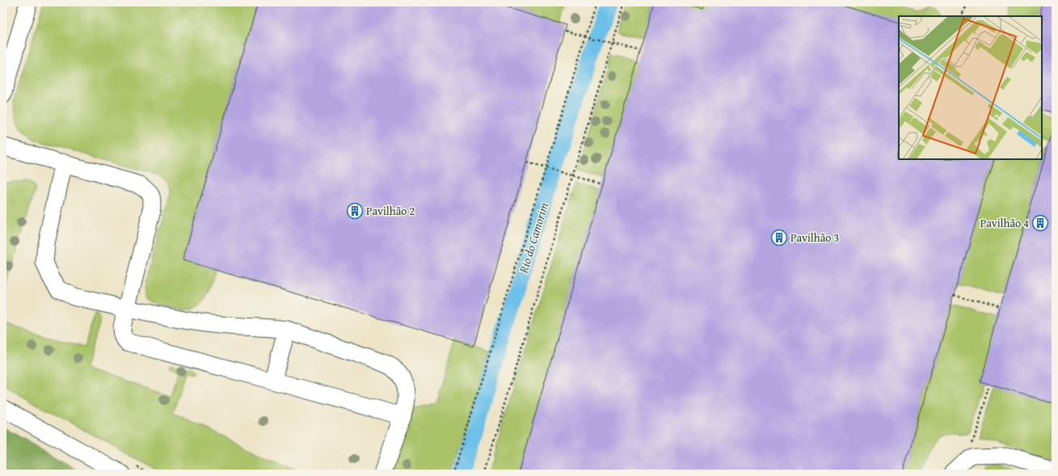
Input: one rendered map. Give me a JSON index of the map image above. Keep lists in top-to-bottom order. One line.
{"water":["Rio do Camorim"],"places":{"building":["Pavilhão 2","Pavilhão 4","Pavilhão 3"]}}
